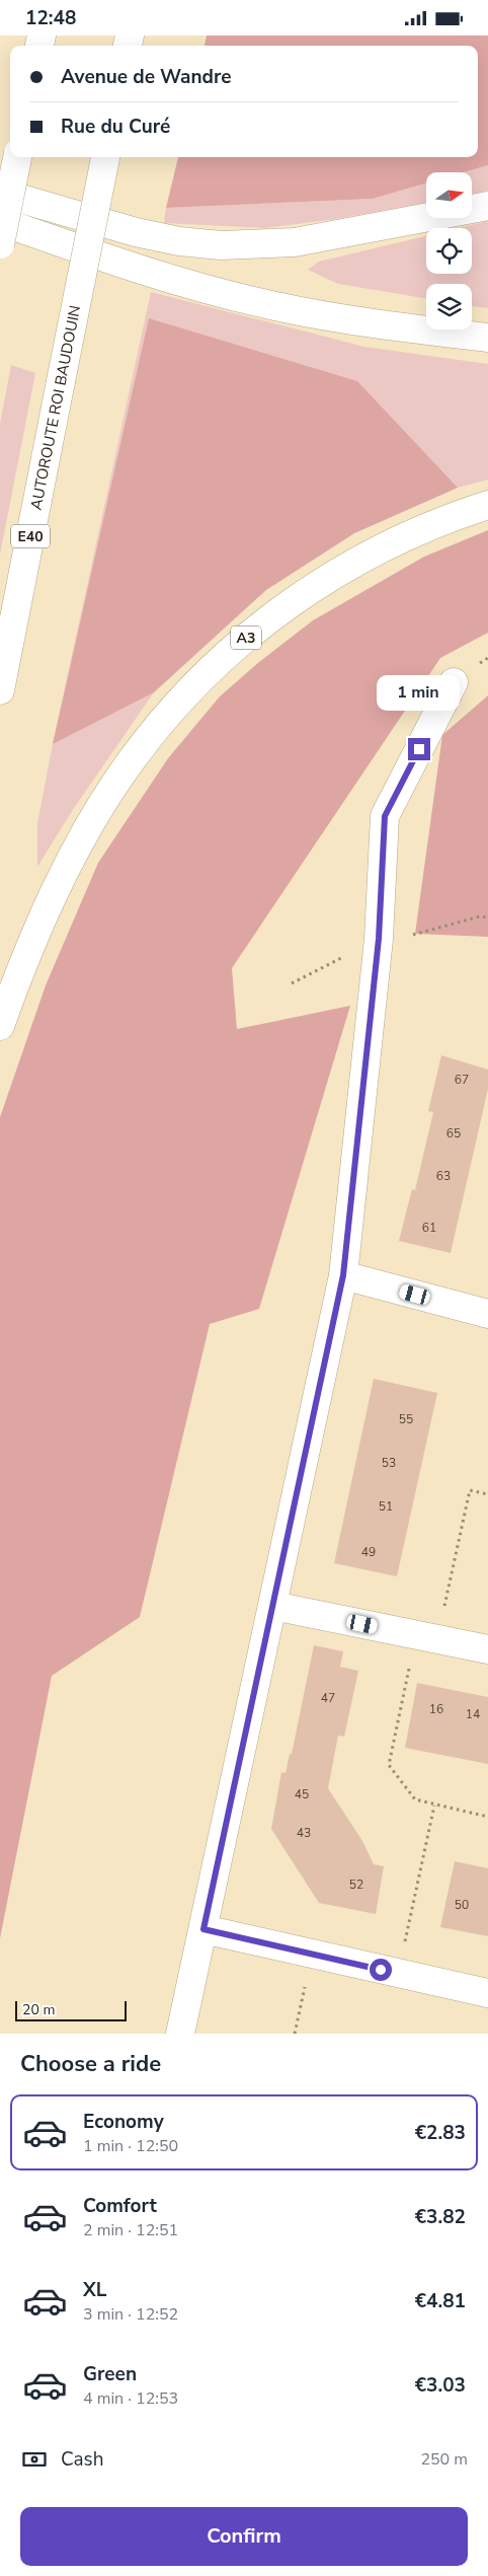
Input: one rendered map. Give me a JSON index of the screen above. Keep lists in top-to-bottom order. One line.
{"streets":{"main road":["AUTOROUTE ROI BAUDOUIN","E40","A3"]},"house_numbers":["67","65","63","61","55","53","51","49","47","16","14","45","43","52","50"],"scale_bar":"20 m","north":"right","page":{"status":"12:48","banner":["Avenue de Wandre","Rue du Curé"],"bubble":"1 min","scale":"20 m","heading":"Choose a ride","list":[{"name":"Economy","note":"1 min · 12:50","value":"€2.83"},{"name":"Comfort","note":"2 min · 12:51","value":"€3.82"},{"name":"XL","note":"3 min · 12:52","value":"€4.81"},{"name":"Green","note":"4 min · 12:53","value":"€3.03"}],"pay":["Cash","250 m"],"buttons":"Confirm"}}
